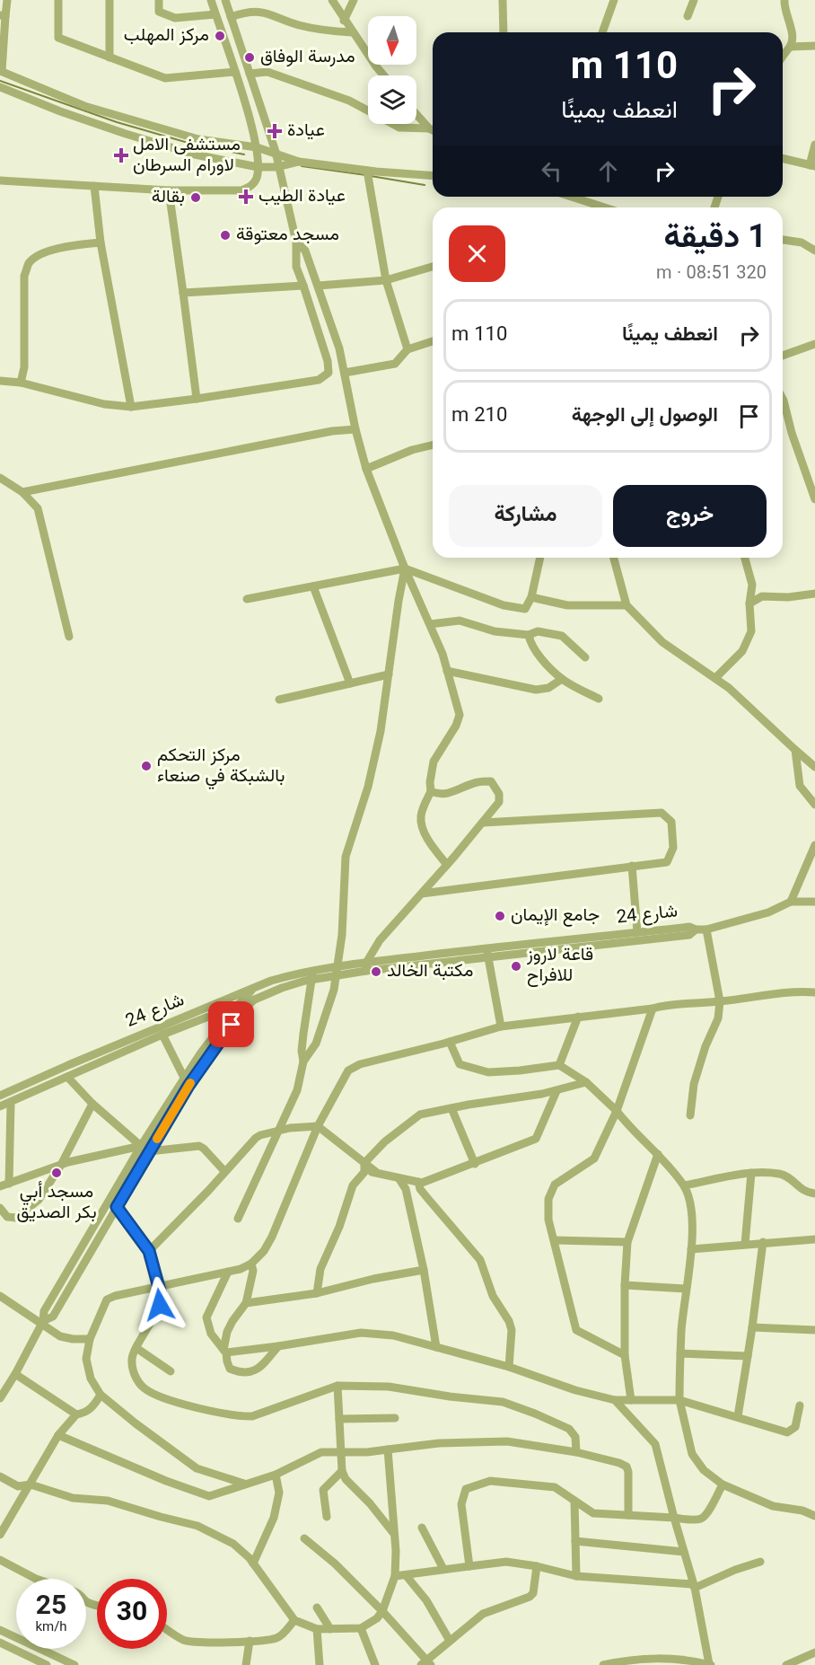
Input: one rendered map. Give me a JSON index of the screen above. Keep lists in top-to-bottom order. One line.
{"streets":{"street":["شارع 24"]},"places":{"other":["مركز المهلب","مدرسة الوفاق","بقالة","مسجد معتوقة","مركز التحكم بالشبكة في صنعاء","جامع الإيمان","قاعة لاروز للافراح","مكتبة الخالد","مسجد أبي بكر الصديق"],"health":["عيادة","مستشفى الامل لاورام السرطان","عيادة الطيب"]},"north":"bottom","page":{"turn":["110 m","انعطف يمينًا"],"heading":["1 دقيقة","320 m · 08:51"],"list":[{"name":"انعطف يمينًا","value":"110 m"},{"name":"الوصول إلى الوجهة","value":"210 m"}],"buttons":["خروج","مشاركة"],"speed":"25 km/h","limit":"30"}}
